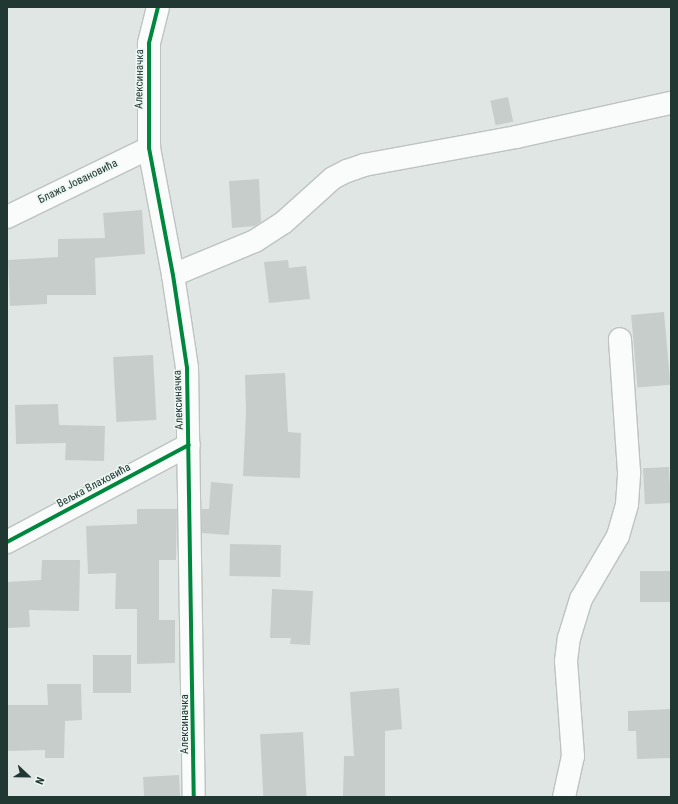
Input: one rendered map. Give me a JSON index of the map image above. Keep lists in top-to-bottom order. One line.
{"streets":{"street":["Алексиначка","Блажа Јовановића","Вељка Влаховића"]},"crossings":[["Алексиначка","Блажа Јовановића"],["Алексиначка","Вељка Влаховића"]],"north":"right"}
